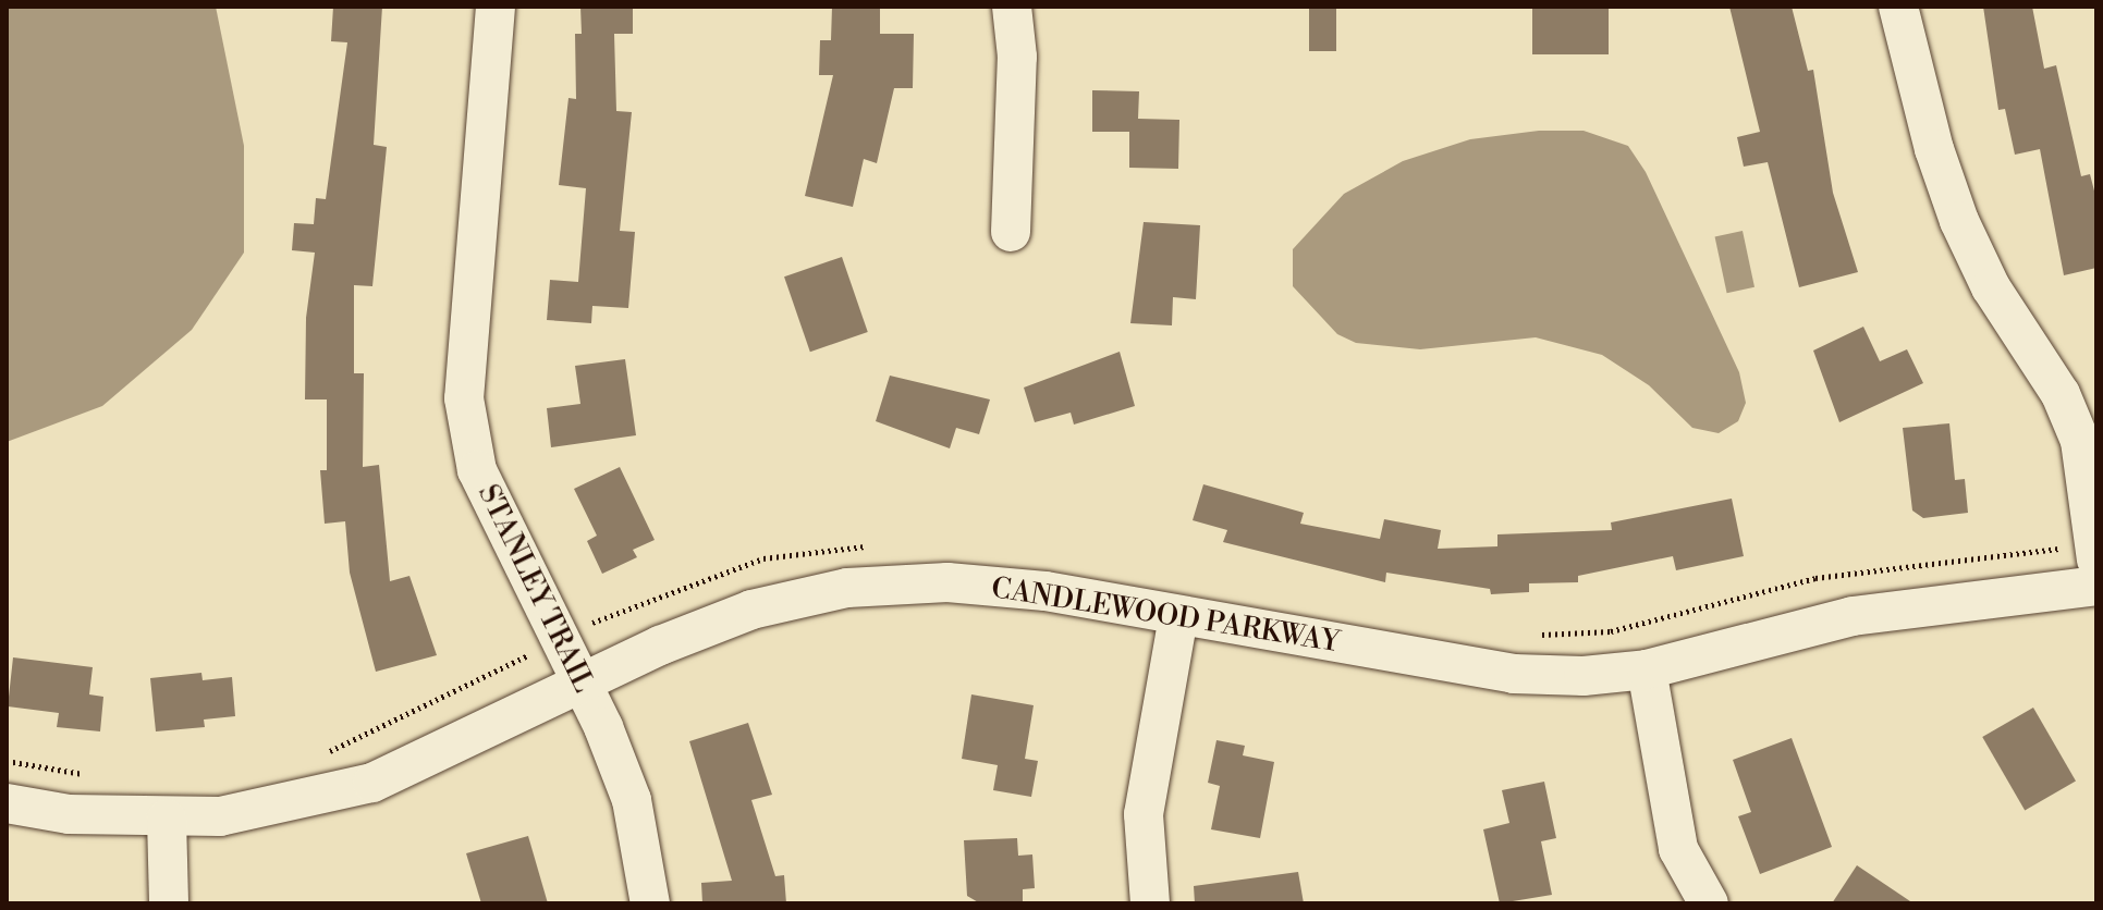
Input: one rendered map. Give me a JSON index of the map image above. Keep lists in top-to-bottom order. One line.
{"streets":{"street":["STANLEY TRAIL","CANDLEWOOD PARKWAY"]},"crossings":[["STANLEY TRAIL","CANDLEWOOD PARKWAY"]]}
